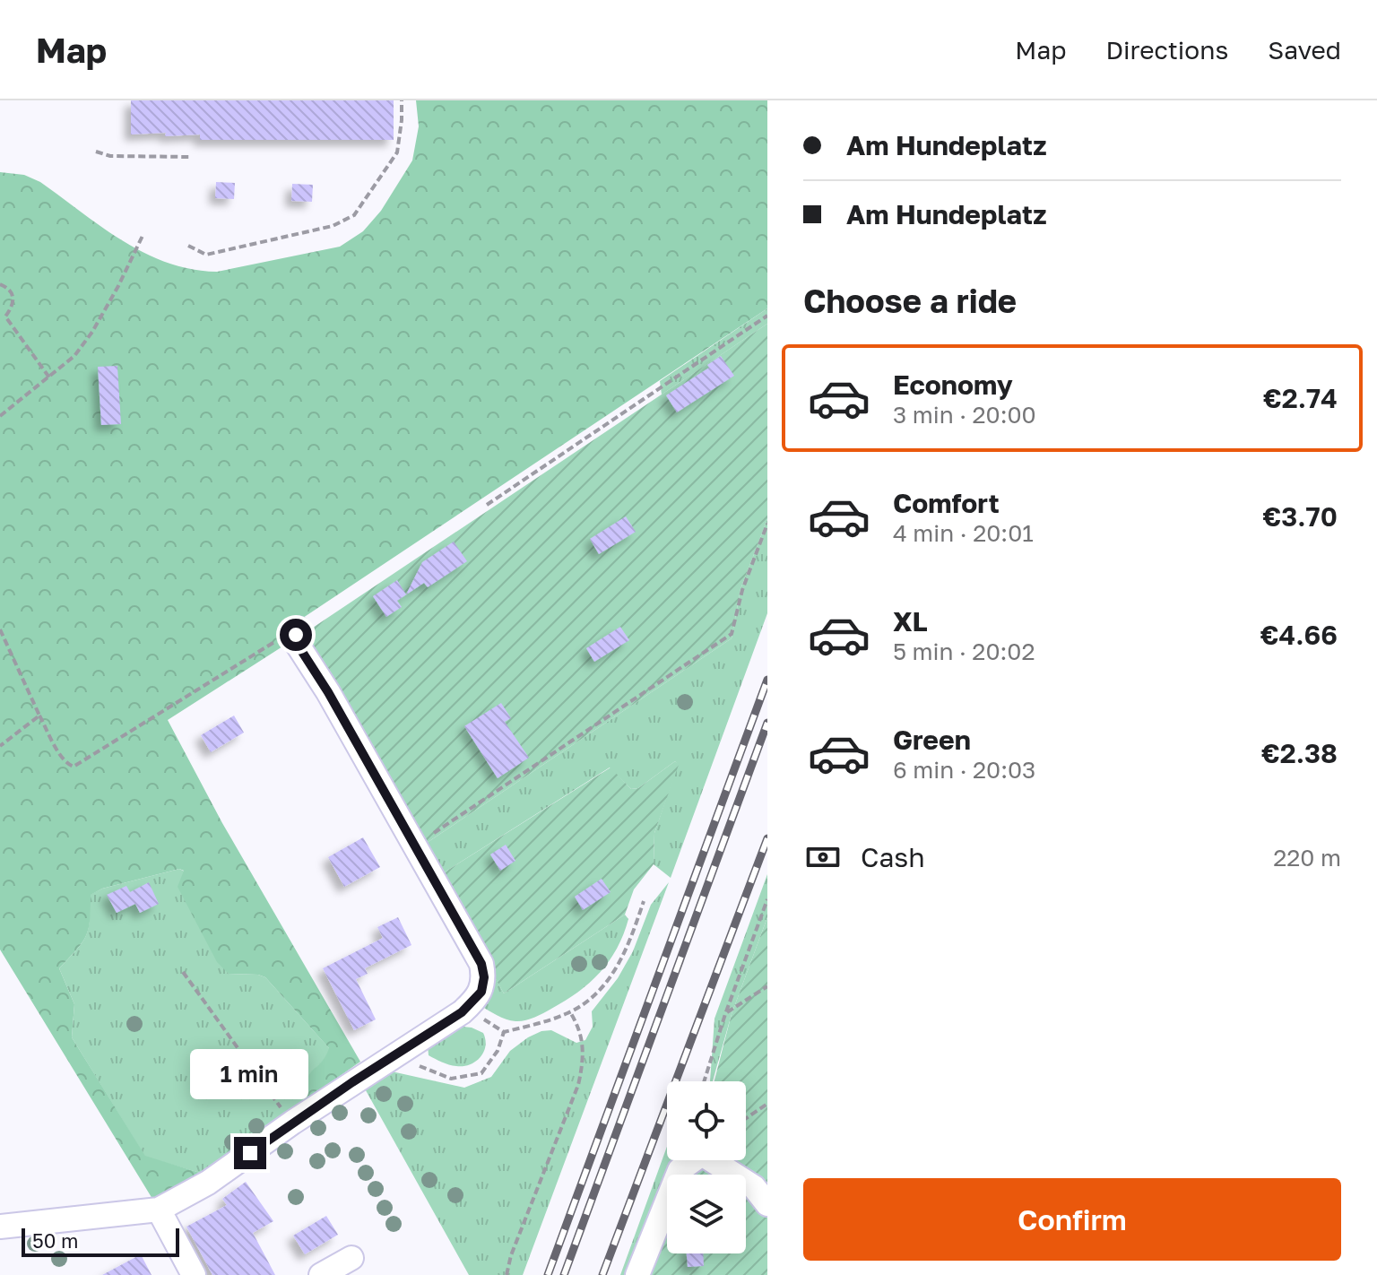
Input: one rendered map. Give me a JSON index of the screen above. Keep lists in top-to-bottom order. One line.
{"scale_bar":"50 m","page":{"header":"Map","nav":["Map","Directions","Saved"],"banner":["Am Hundeplatz","Am Hundeplatz"],"heading":"Choose a ride","list":[{"name":"Economy","note":"3 min · 20:00","value":"€2.74"},{"name":"Comfort","note":"4 min · 20:01","value":"€3.70"},{"name":"XL","note":"5 min · 20:02","value":"€4.66"},{"name":"Green","note":"6 min · 20:03","value":"€2.38"}],"pay":["Cash","220 m"],"bubble":"1 min","buttons":"Confirm","scale":"50 m"}}
